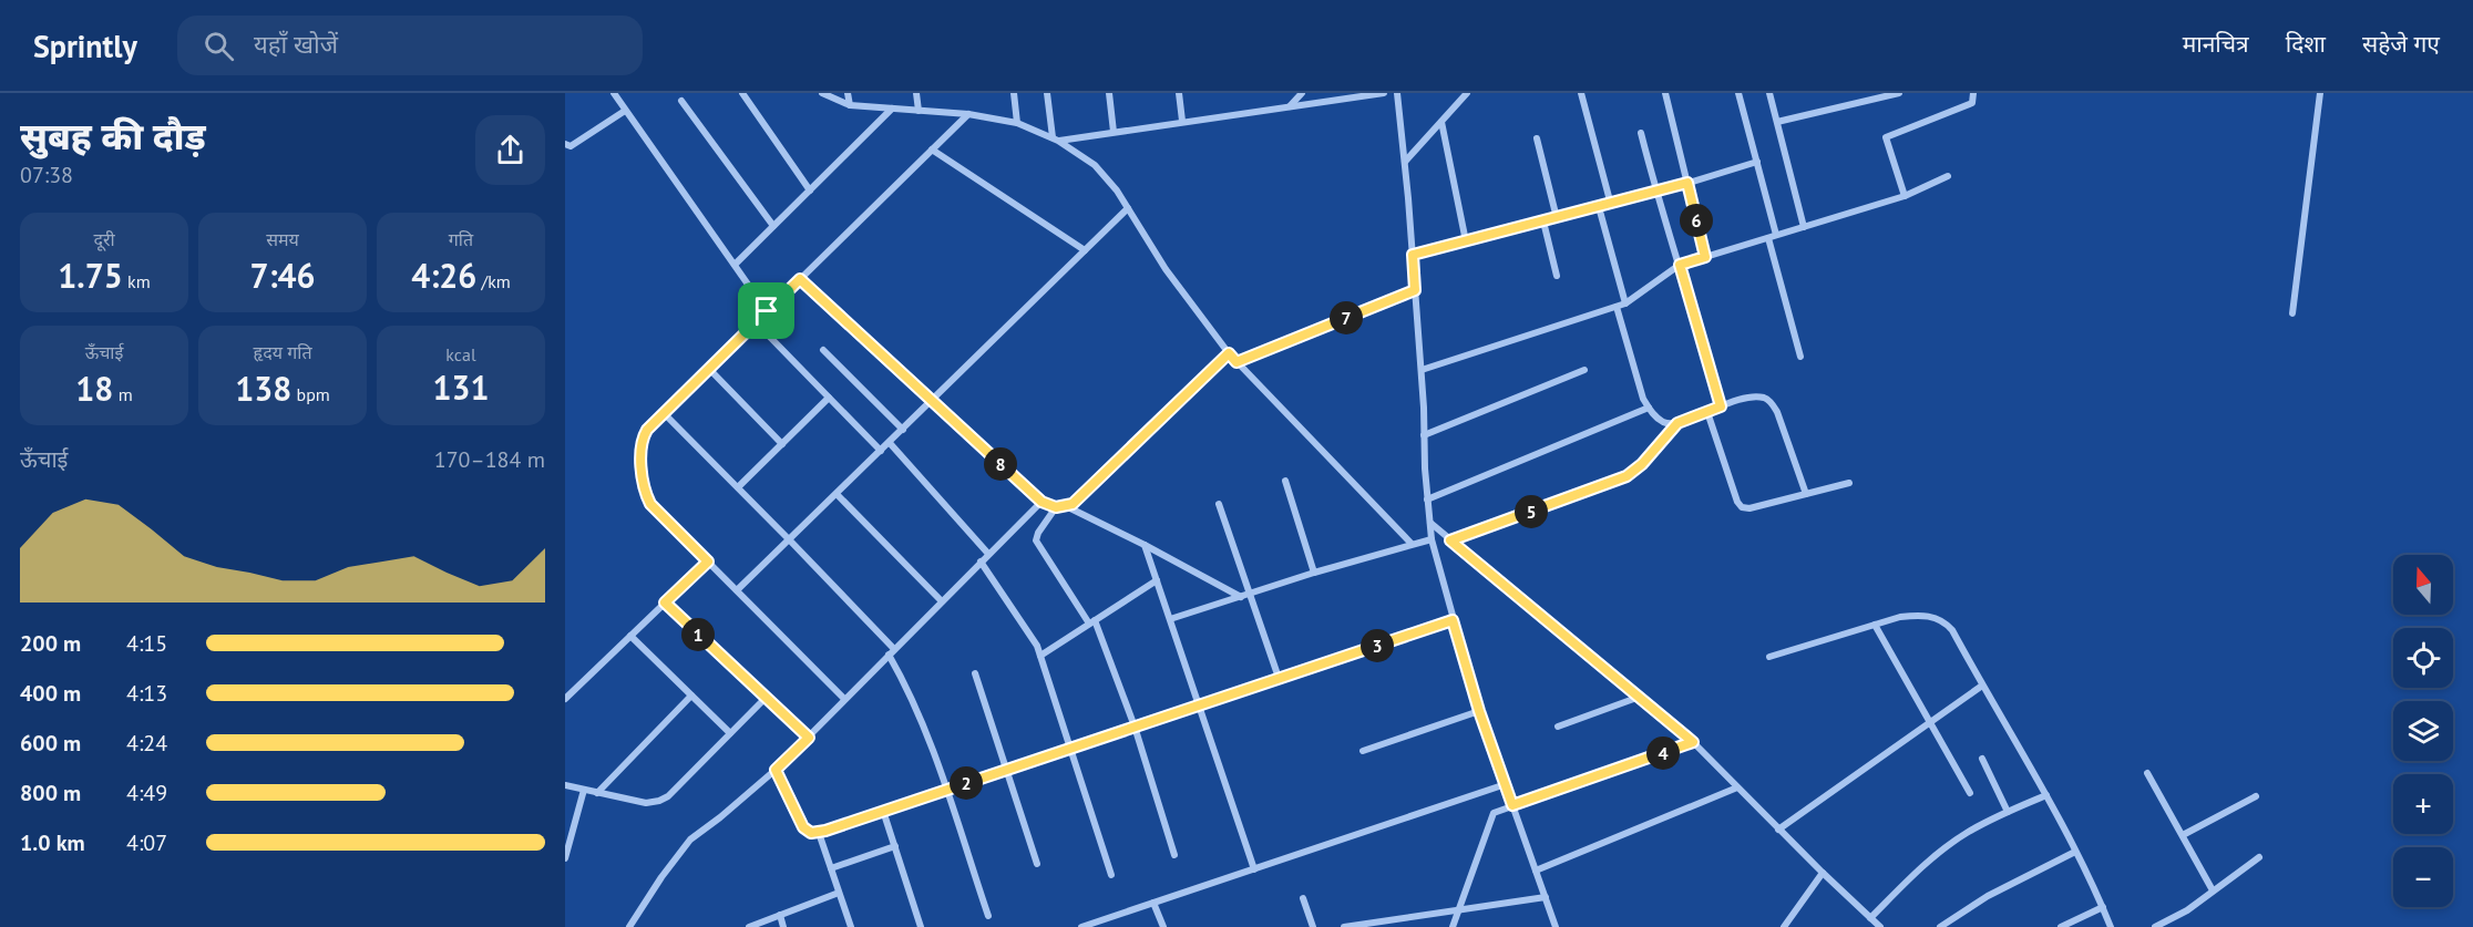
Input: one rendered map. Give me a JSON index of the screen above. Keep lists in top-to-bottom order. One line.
{"north":"top","page":{"header":"Sprintly","search":"यहाँ खोजें","nav":["मानचित्र","दिशा","सहेजे गए"],"heading":["सुबह की दौड़","07:38"],"pins":["6","7","8","5","1","3","4","2"],"stats":[["दूरी","1.75 km"],["समय","7:46"],["गति","4:26 /km"],["ऊँचाई","18 m"],["हृदय गति","138 bpm"],["kcal","131"]],"chart":["ऊँचाई","170–184 m"],"map_buttons":["+","−"],"list":[{"name":"200 m","note":"4:15"},{"name":"400 m","note":"4:13"},{"name":"600 m","note":"4:24"},{"name":"800 m","note":"4:49"},{"name":"1.0 km","note":"4:07"}]}}
